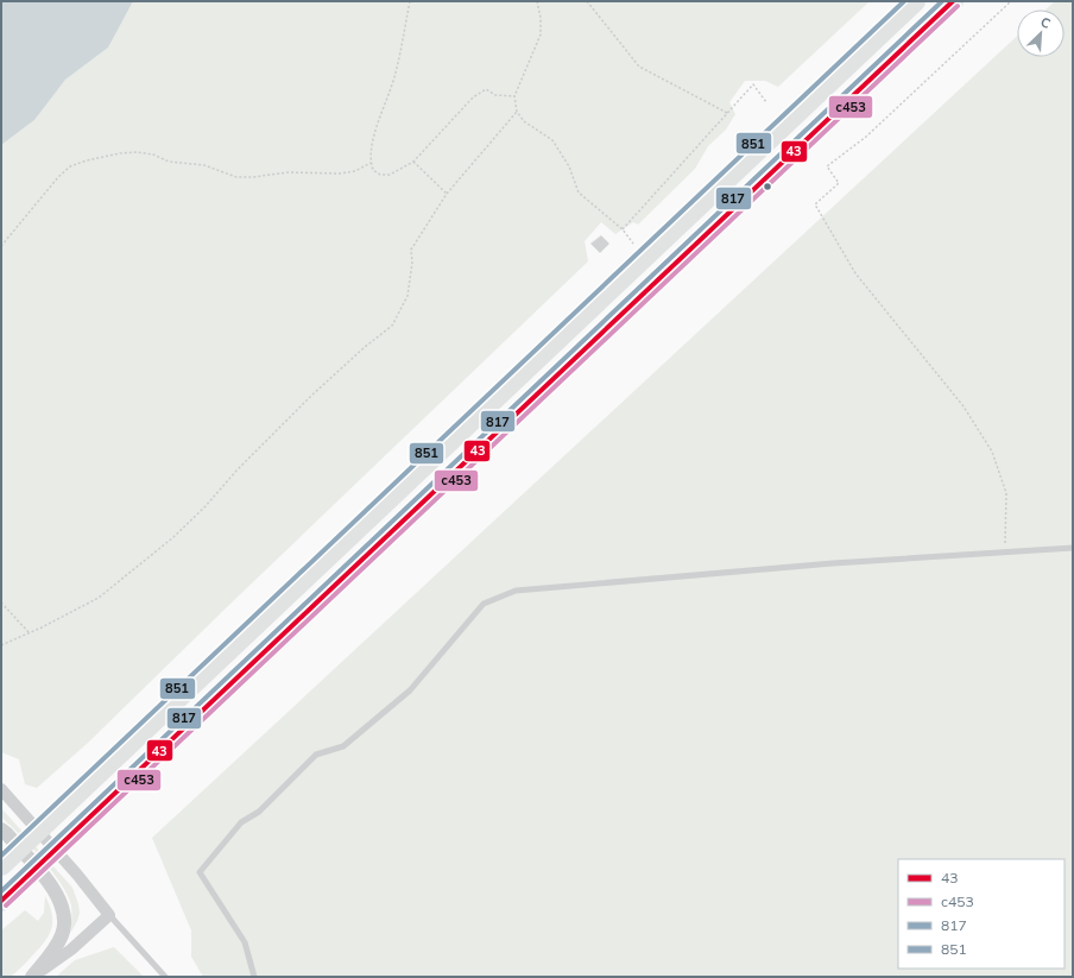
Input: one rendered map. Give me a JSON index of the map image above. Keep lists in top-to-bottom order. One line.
{"lines":["transit line 43","transit line 817","transit line 851","transit line с453"],"legend":["43","с453","817","851"],"north":"top right"}
